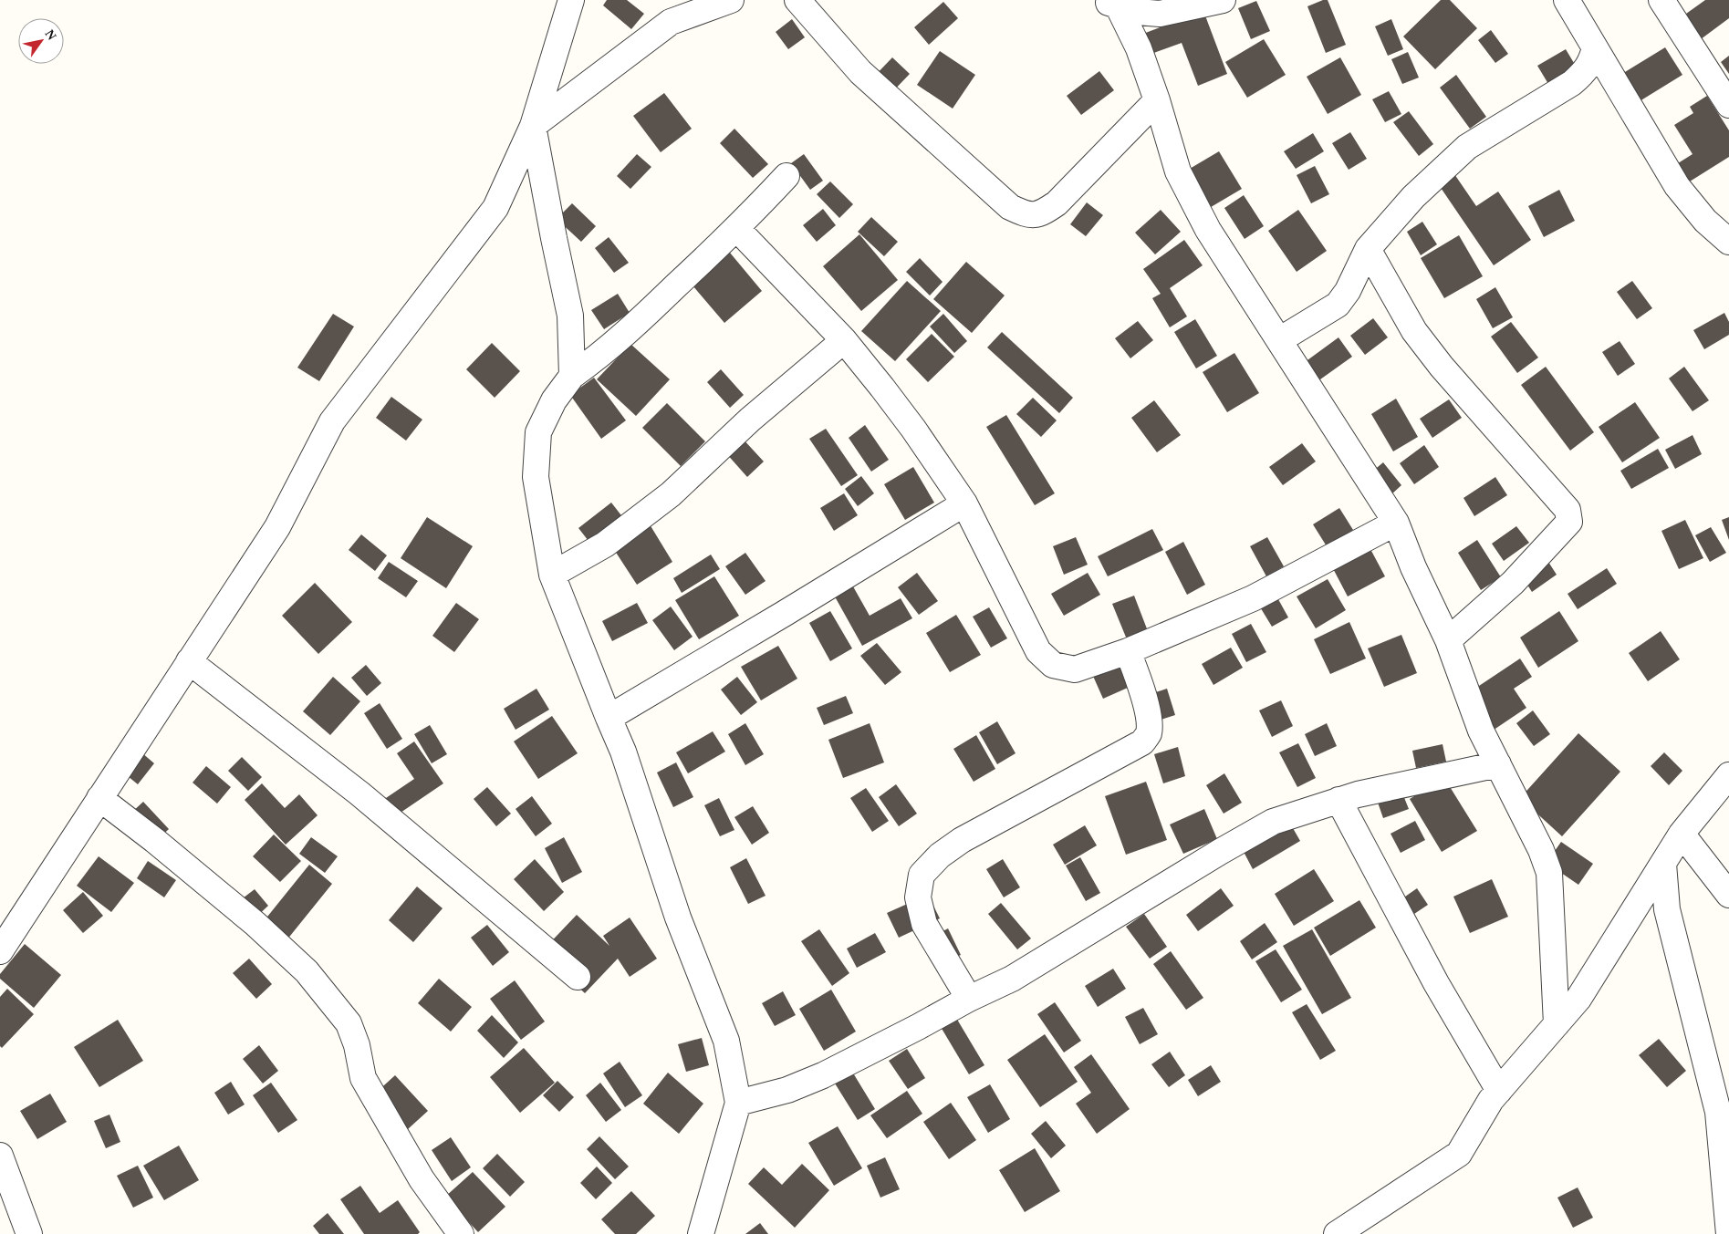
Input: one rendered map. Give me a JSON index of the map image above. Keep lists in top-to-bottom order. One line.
{"north":"top right"}
